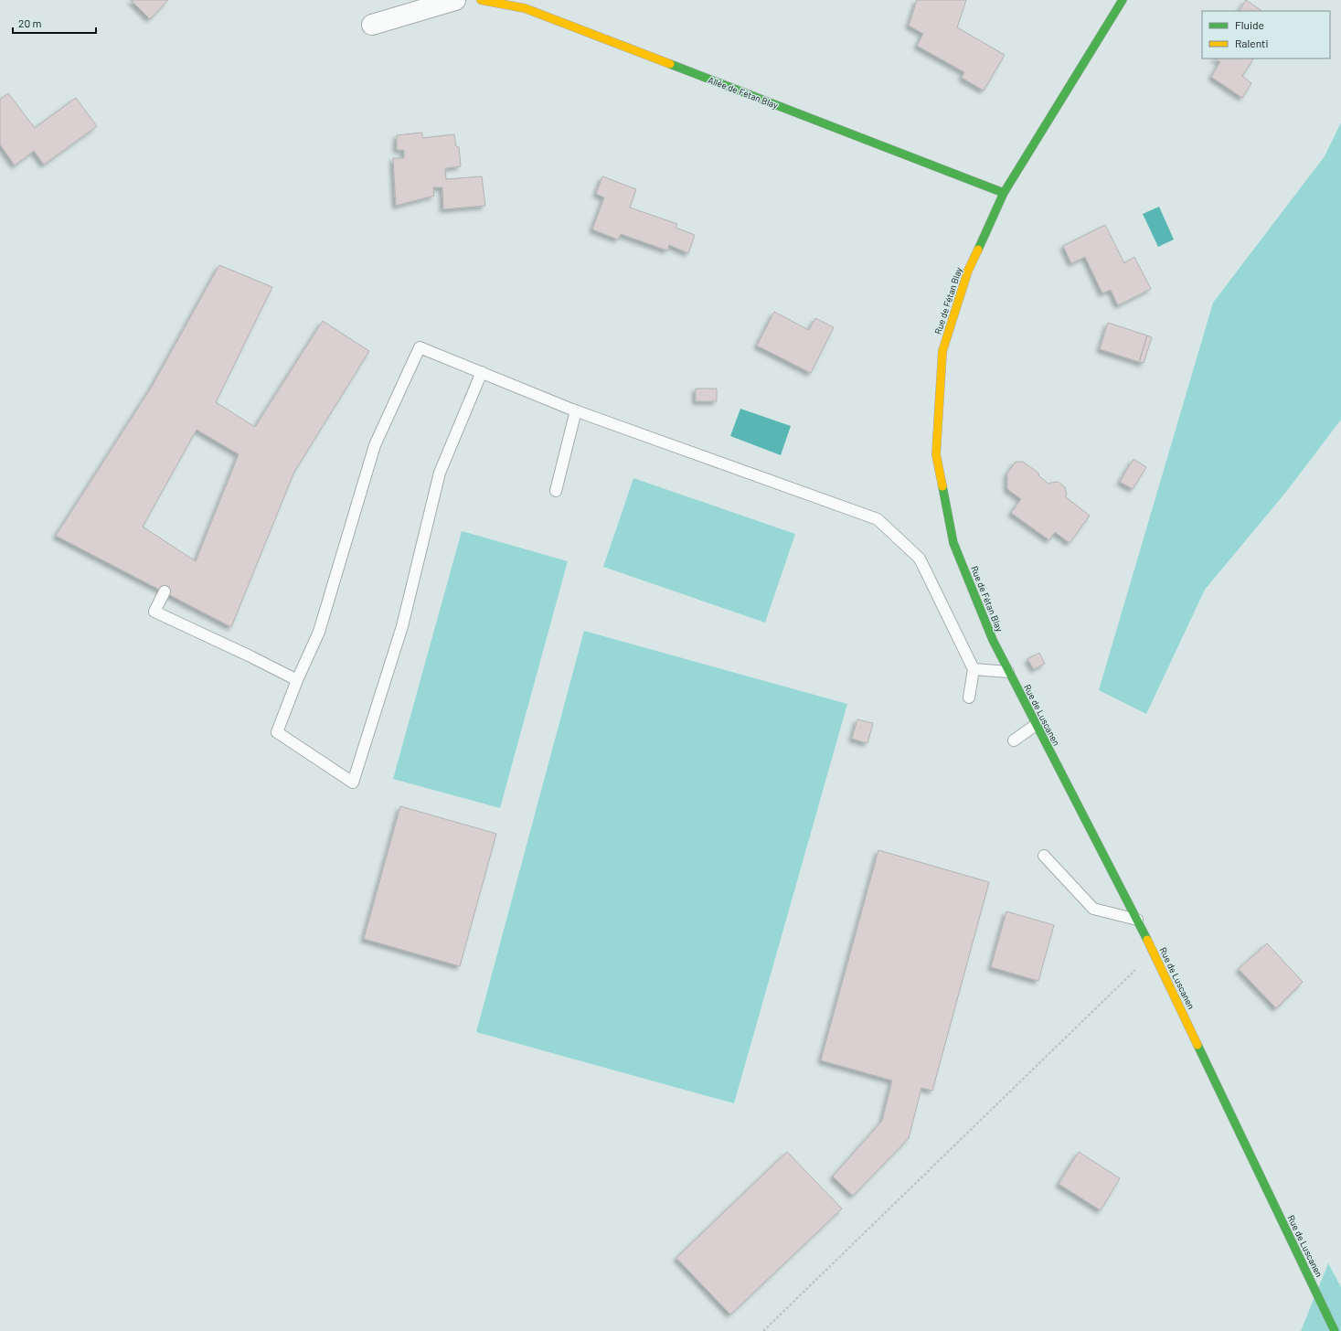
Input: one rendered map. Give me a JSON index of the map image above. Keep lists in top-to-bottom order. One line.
{"streets":{"street":["Allée de Fétan Blay","Rue de Fétan Blay","Rue de Luscanen"]},"crossings":[["Allée de Fétan Blay","Rue de Fétan Blay"],["Rue de Fétan Blay","Rue de Luscanen"]],"legend":["Fluide","Ralenti"],"scale_bar":"20 m"}
